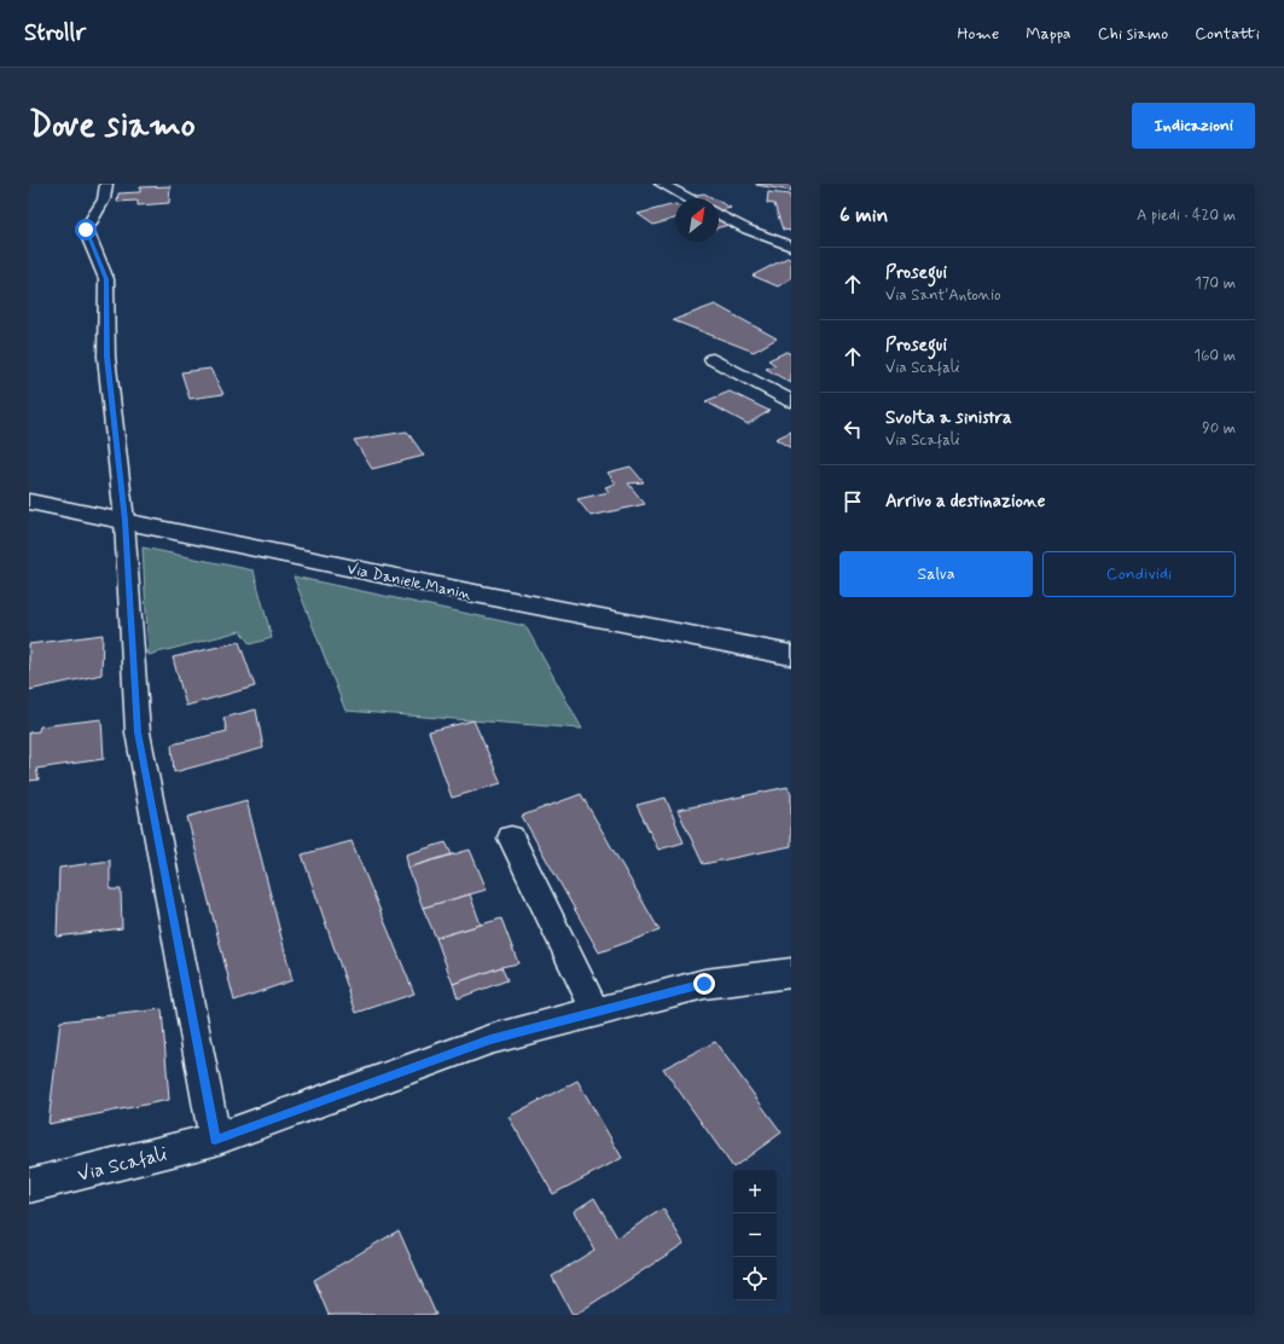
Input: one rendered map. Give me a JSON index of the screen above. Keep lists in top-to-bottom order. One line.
{"streets":{"main road":["Via Daniele Manin"],"street":["Via Scafali"]},"north":"top right","page":{"header":"Strollr","nav":["Home","Mappa","Chi siamo","Contatti"],"buttons":["Indicazioni",["Salva","Condividi"]],"title":"Dove siamo","heading":["6 min","A piedi · 420 m"],"list":[["Prosegui","Via Sant'Antonio","170 m"],["Prosegui","Via Scafali","160 m"],["Svolta a sinistra","Via Scafali","90 m"],"Arrivo a destinazione"],"map_buttons":["+","−"]}}
